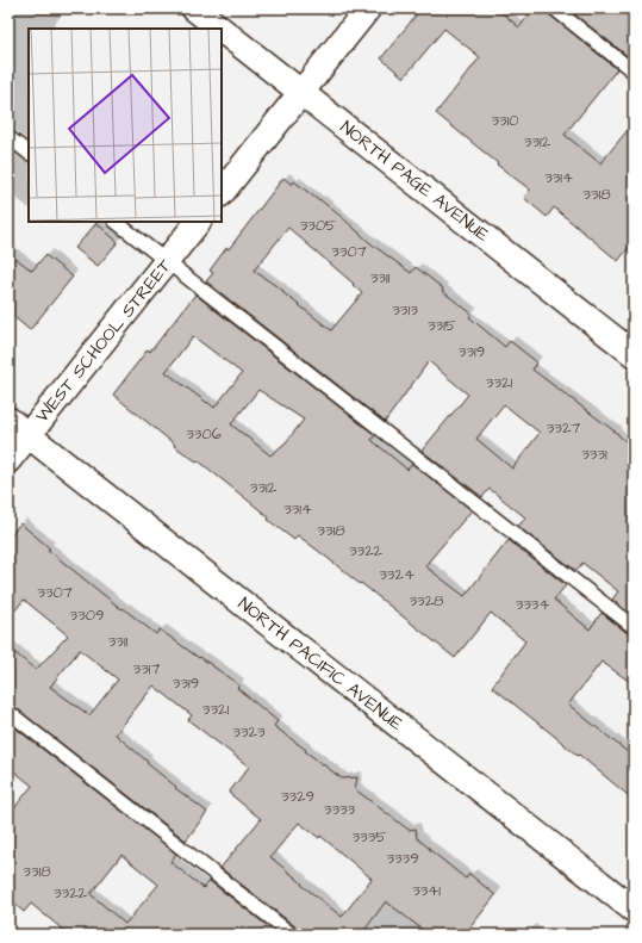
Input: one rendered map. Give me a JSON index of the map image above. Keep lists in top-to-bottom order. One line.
{"streets":{"street":["NORTH PAGE AVENUE","WEST SCHOOL STREET","NORTH PACIFIC AVENUE"]},"crossings":[["WEST SCHOOL STREET","NORTH PACIFIC AVENUE"]],"house_numbers":["3310","3312","3314","3318","3305","3307","3311","3313","3315","3319","3321","3327","3306","3331","3312","3314","3318","3322","3324","3307","3328","3334","3309","3311","3317","3319","3321","3323","3329","3333","3335","3339","3318","3341","3322"]}
